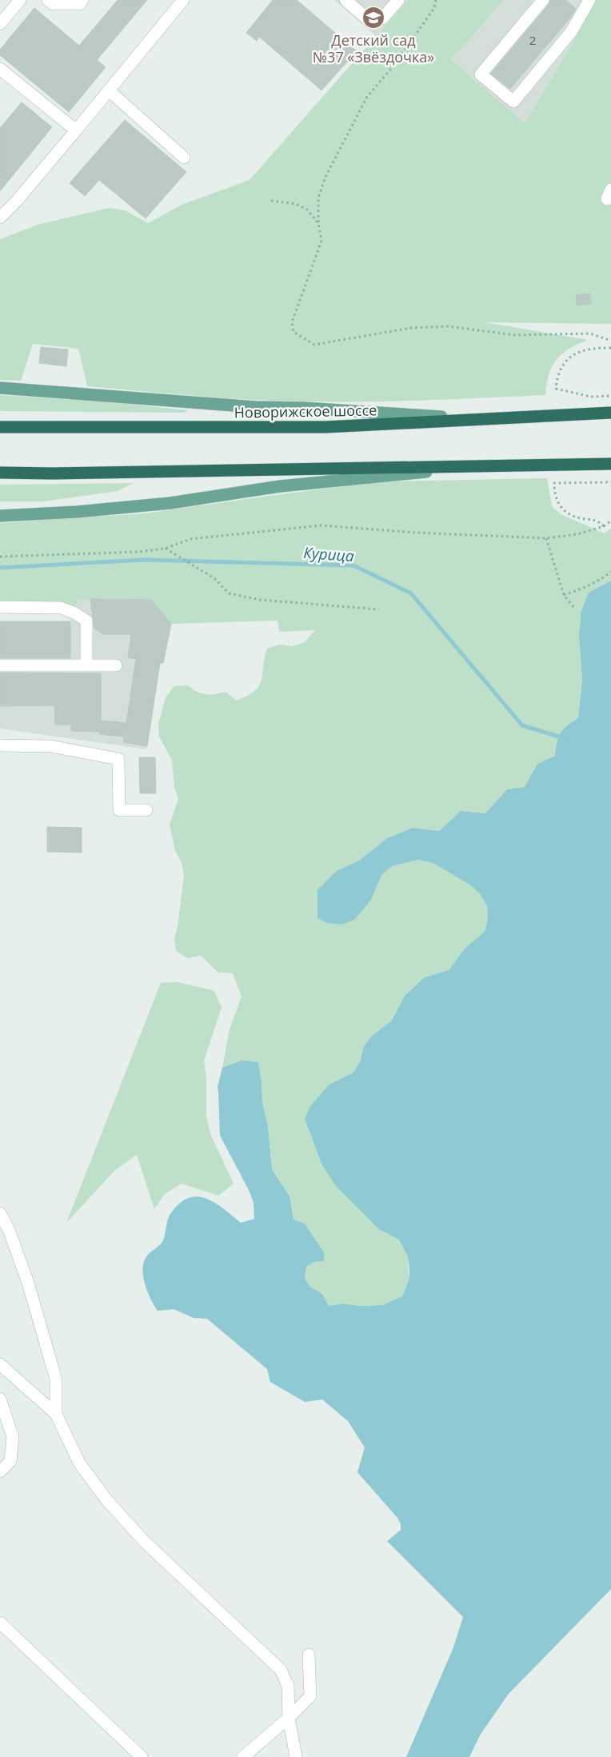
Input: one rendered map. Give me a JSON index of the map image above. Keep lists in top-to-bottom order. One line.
{"streets":{"highway":["Новорижское шоссе"]},"water":["Курица"],"places":{"school or university":["Детский сад №37 «Звёздочка»"]},"house_numbers":["2"]}
